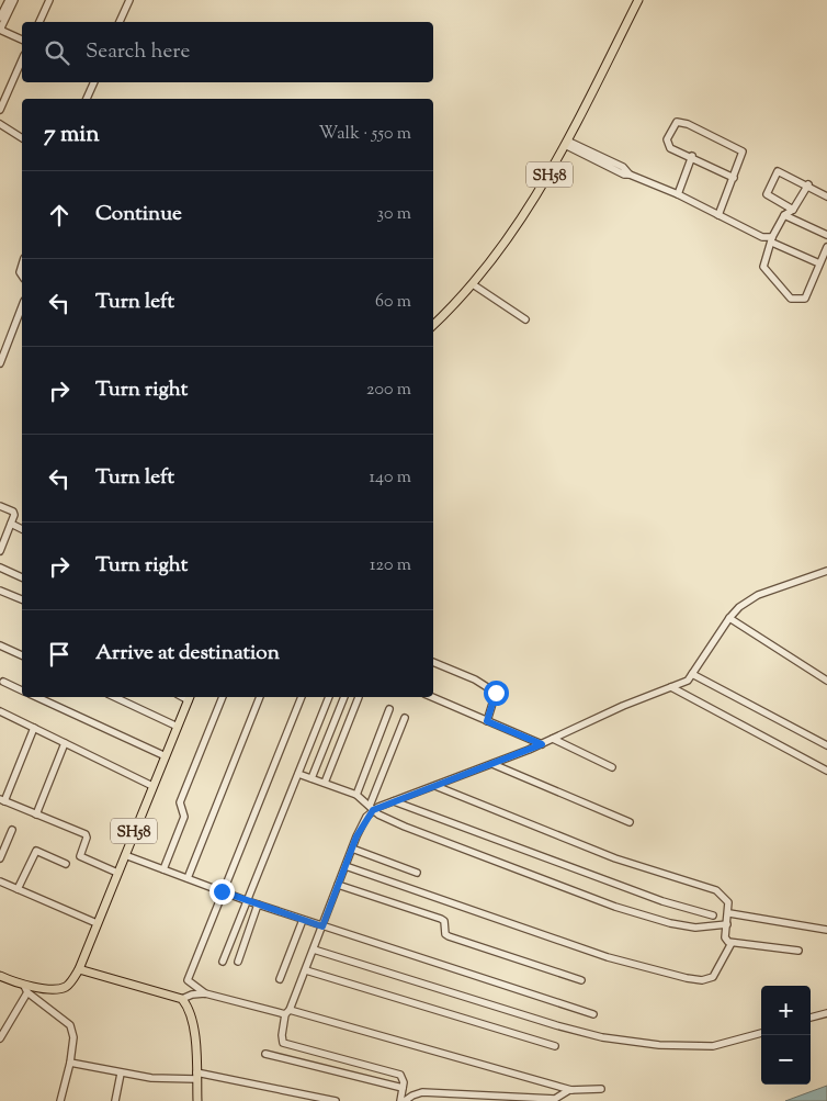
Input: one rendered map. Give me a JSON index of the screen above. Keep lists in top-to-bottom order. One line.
{"streets":{"main road":["SH58"]},"page":{"search":"Search here","heading":["7 min","Walk · 550 m"],"list":[["Continue","30 m"],["Turn left","60 m"],["Turn right","200 m"],["Turn left","140 m"],["Turn right","120 m"],"Arrive at destination"],"map_buttons":["+","−"]}}
